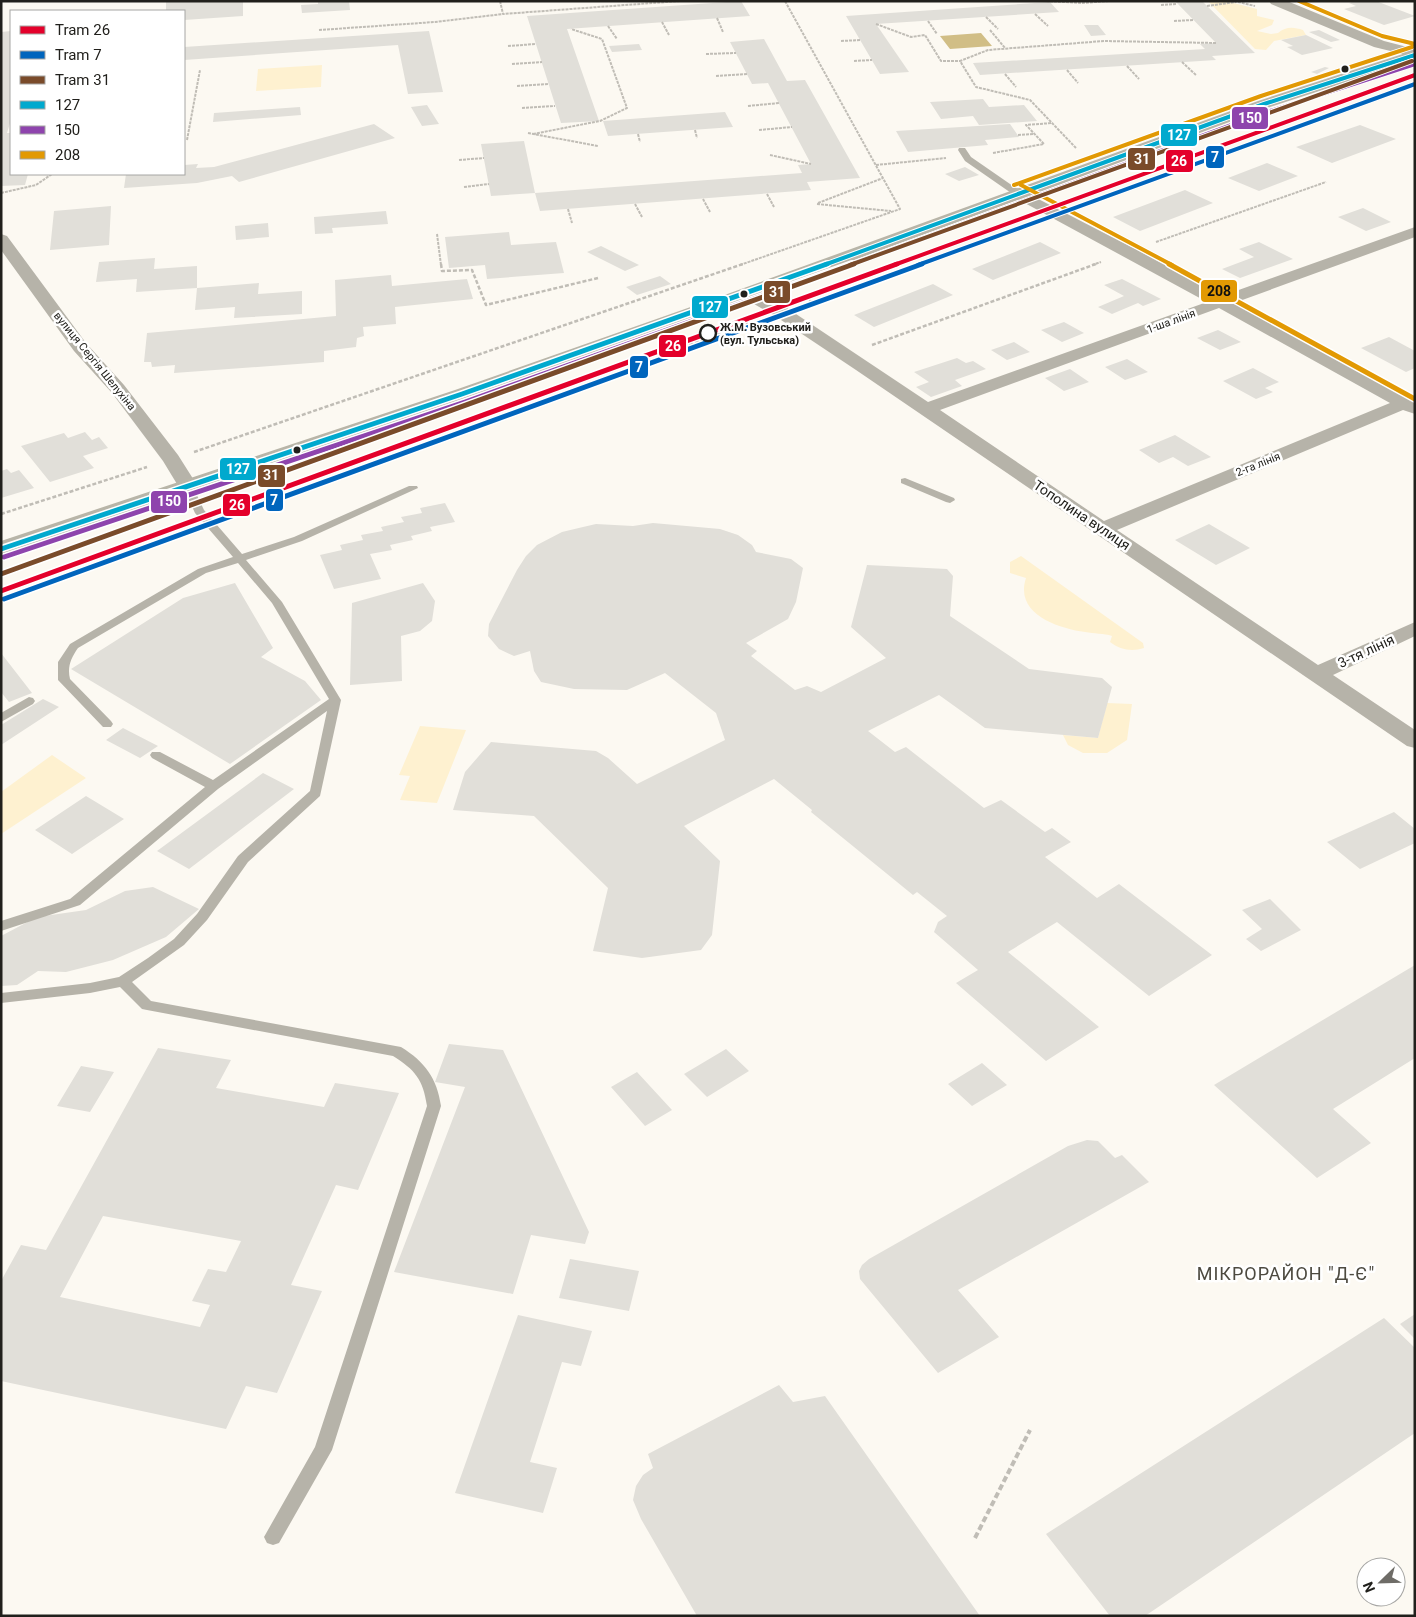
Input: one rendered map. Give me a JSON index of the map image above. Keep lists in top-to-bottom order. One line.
{"streets":{"street":["1-ша лінія","вулиця Сергія Шелухіна","2-га лінія","Тополина вулиця","3-тя лінія"]},"crossings":[["1-ша лінія","Тополина вулиця"],["2-га лінія","Тополина вулиця"],["Тополина вулиця","3-тя лінія"]],"districts":["МІКРОРАЙОН \"Д-Є\""],"places":["Ж.М. Вузовський (вул. Тульська)"],"lines":["transit line 208","transit line 127","tram line 31","transit line 150","tram line 26","tram line 7"],"legend":["Tram 26","Tram 7","Tram 31","127","150","208"],"north":"bottom left"}
